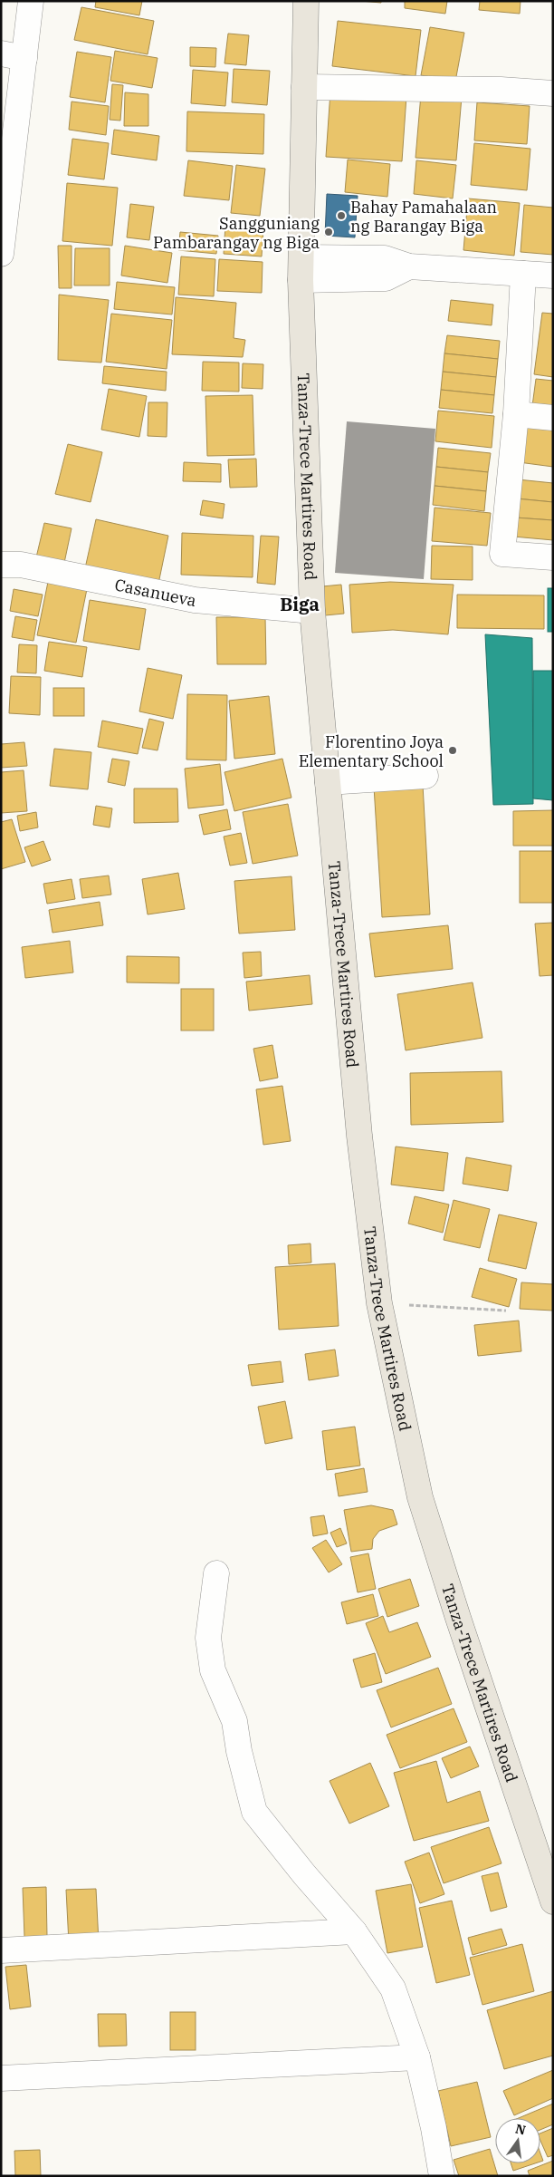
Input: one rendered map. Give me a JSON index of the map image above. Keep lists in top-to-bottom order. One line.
{"streets":{"main road":["Tanza-Trece Martires Road"],"street":["Casanueva"]},"crossings":[["Tanza-Trece Martires Road","Casanueva"]],"districts":["Biga"],"places":["Bahay Pamahalaan ng Barangay Biga","Sangguniang Pambarangay ng Biga","Florentino Joya Elementary School"],"north":"top"}
